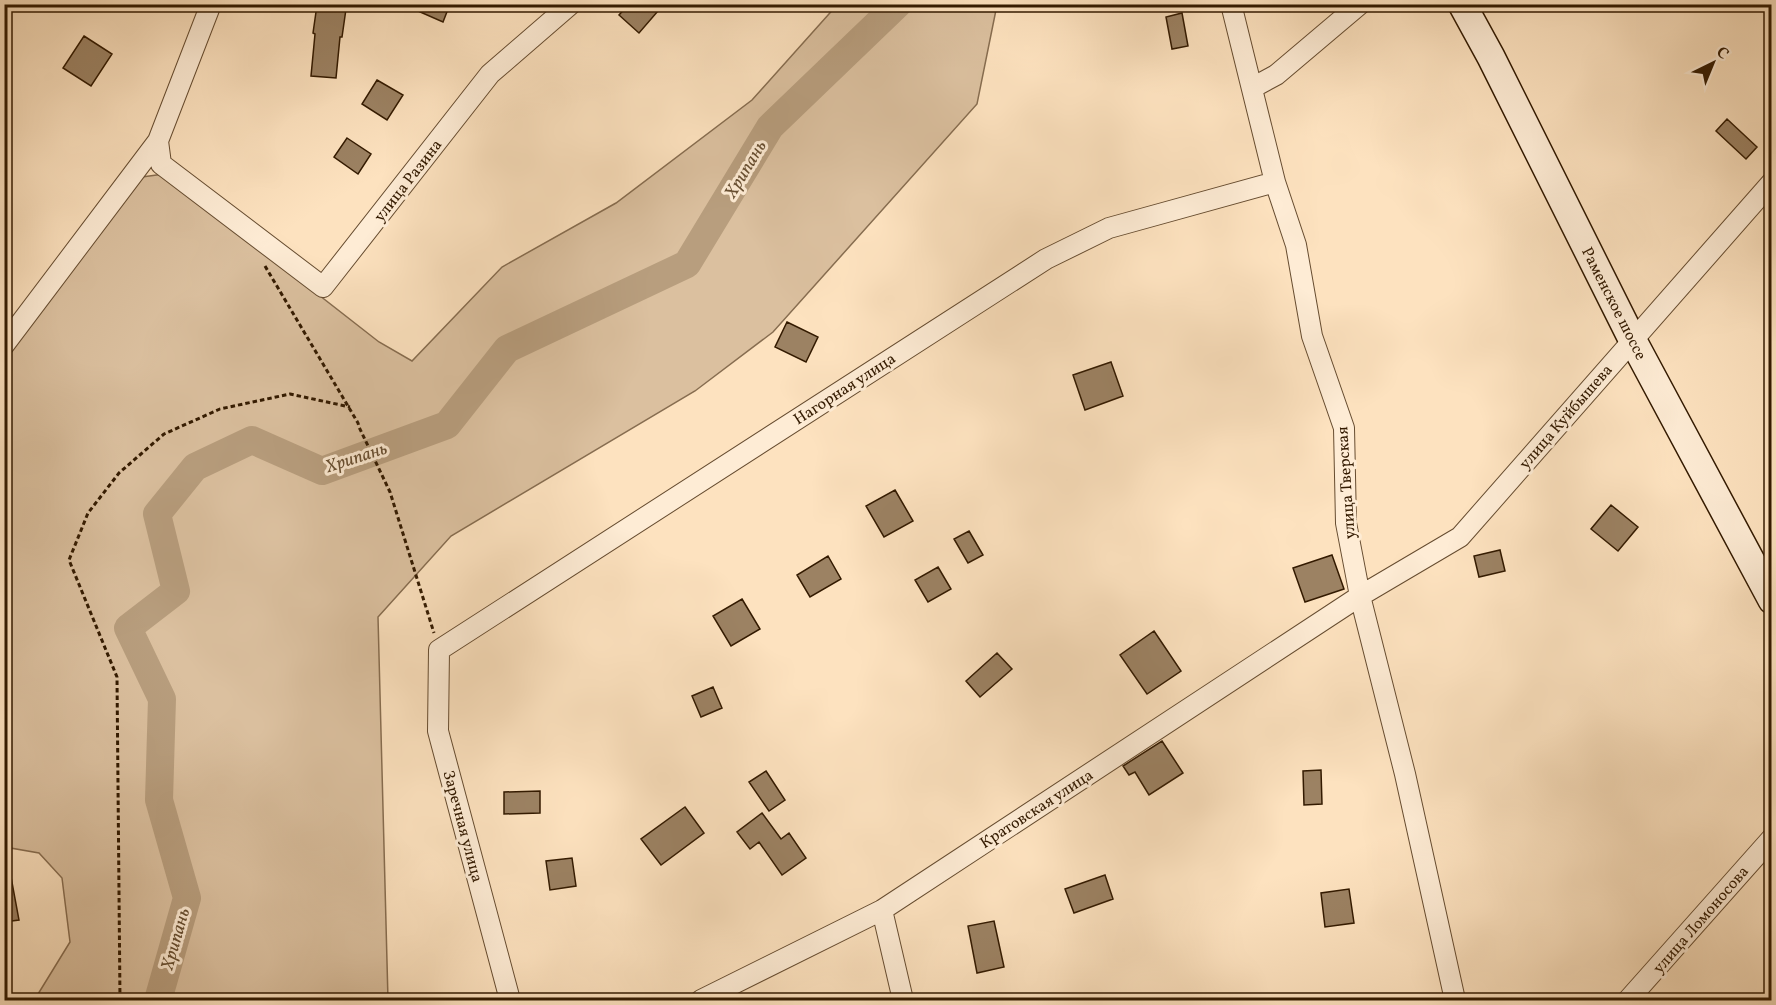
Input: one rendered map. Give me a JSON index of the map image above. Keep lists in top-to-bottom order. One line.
{"streets":{"main road":["Раменское шоссе"],"street":["улица Разина","Нагорная улица","улица Куйбышева","улица Тверская","Кратовская улица","Заречная улица","улица Ломоносова"]},"crossings":[["Раменское шоссе","улица Куйбышева"],["Нагорная улица","улица Тверская"],["Нагорная улица","Заречная улица"],["улица Куйбышева","улица Тверская"],["улица Куйбышева","Кратовская улица"],["улица Тверская","Кратовская улица"]],"water":["Хрипань"],"north":"top right"}
